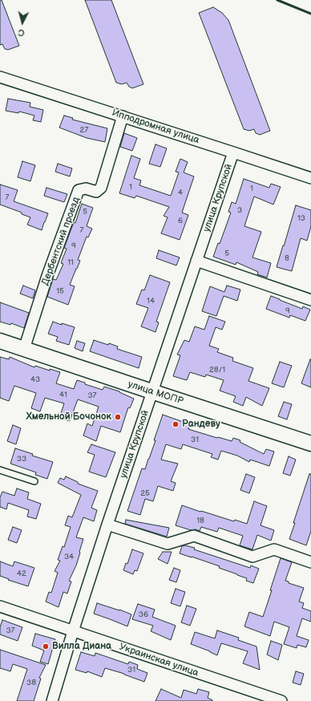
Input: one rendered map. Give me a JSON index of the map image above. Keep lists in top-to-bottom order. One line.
{"streets":{"main road":["улица МОПР"],"street":["Ипподромная улица","улица Крупской","Дербентский проезд","Украинская улица"]},"crossings":[["Ипподромная улица","улица Крупской"],["Ипподромная улица","Дербентский проезд"],["улица Крупской","улица МОПР"],["улица Крупской","Украинская улица"],["Дербентский проезд","улица МОПР"]],"places":["Хмельной Бочонок","Рандеву","Вилла Диана"],"house_numbers":["27","1","1","4","7","3","5","13","6","7","9","5","8","11","15","14","9","28/1","43","41","37","31","33","25","18","34","42","36","37","31","38"],"north":"bottom"}
